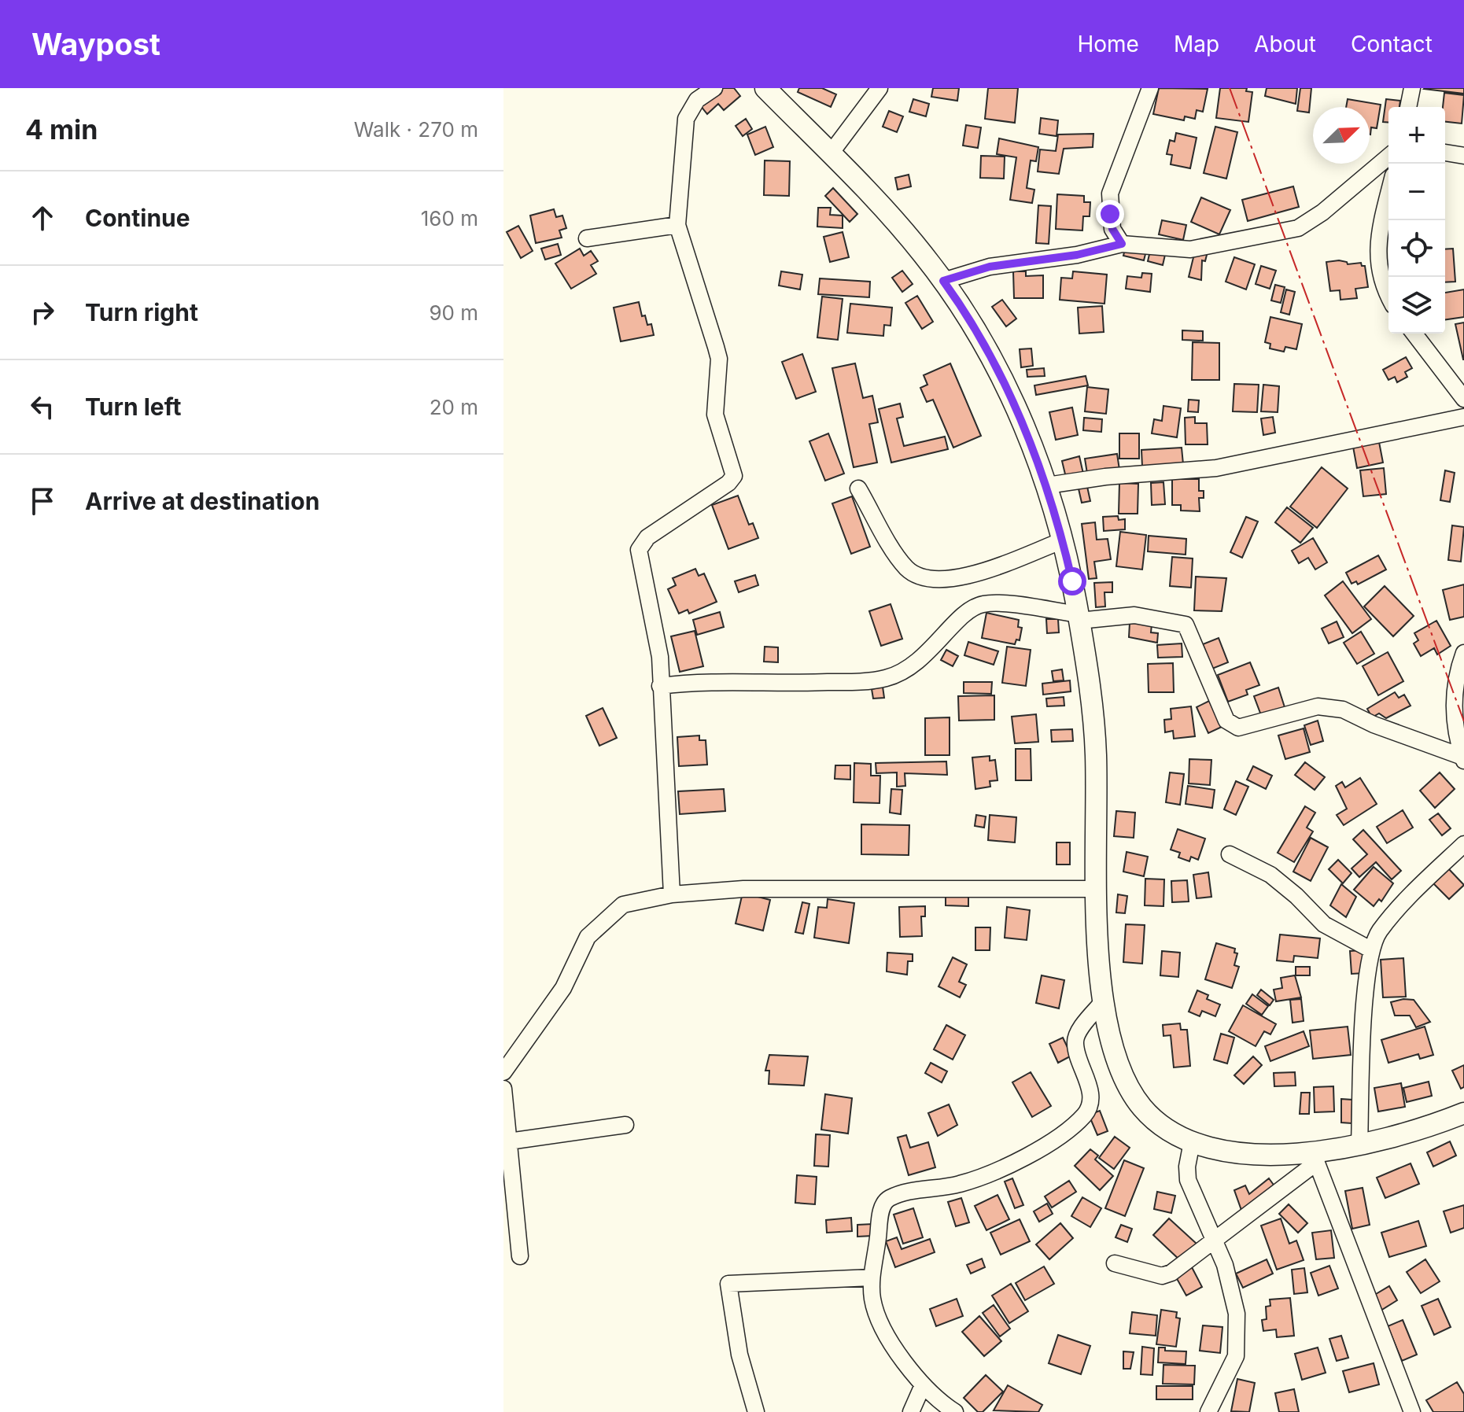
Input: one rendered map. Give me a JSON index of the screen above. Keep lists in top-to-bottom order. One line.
{"north":"top right","page":{"header":"Waypost","nav":["Home","Map","About","Contact"],"heading":["4 min","Walk · 270 m"],"map_buttons":["+","−"],"list":[["Continue","160 m"],["Turn right","90 m"],["Turn left","20 m"],"Arrive at destination"]}}
